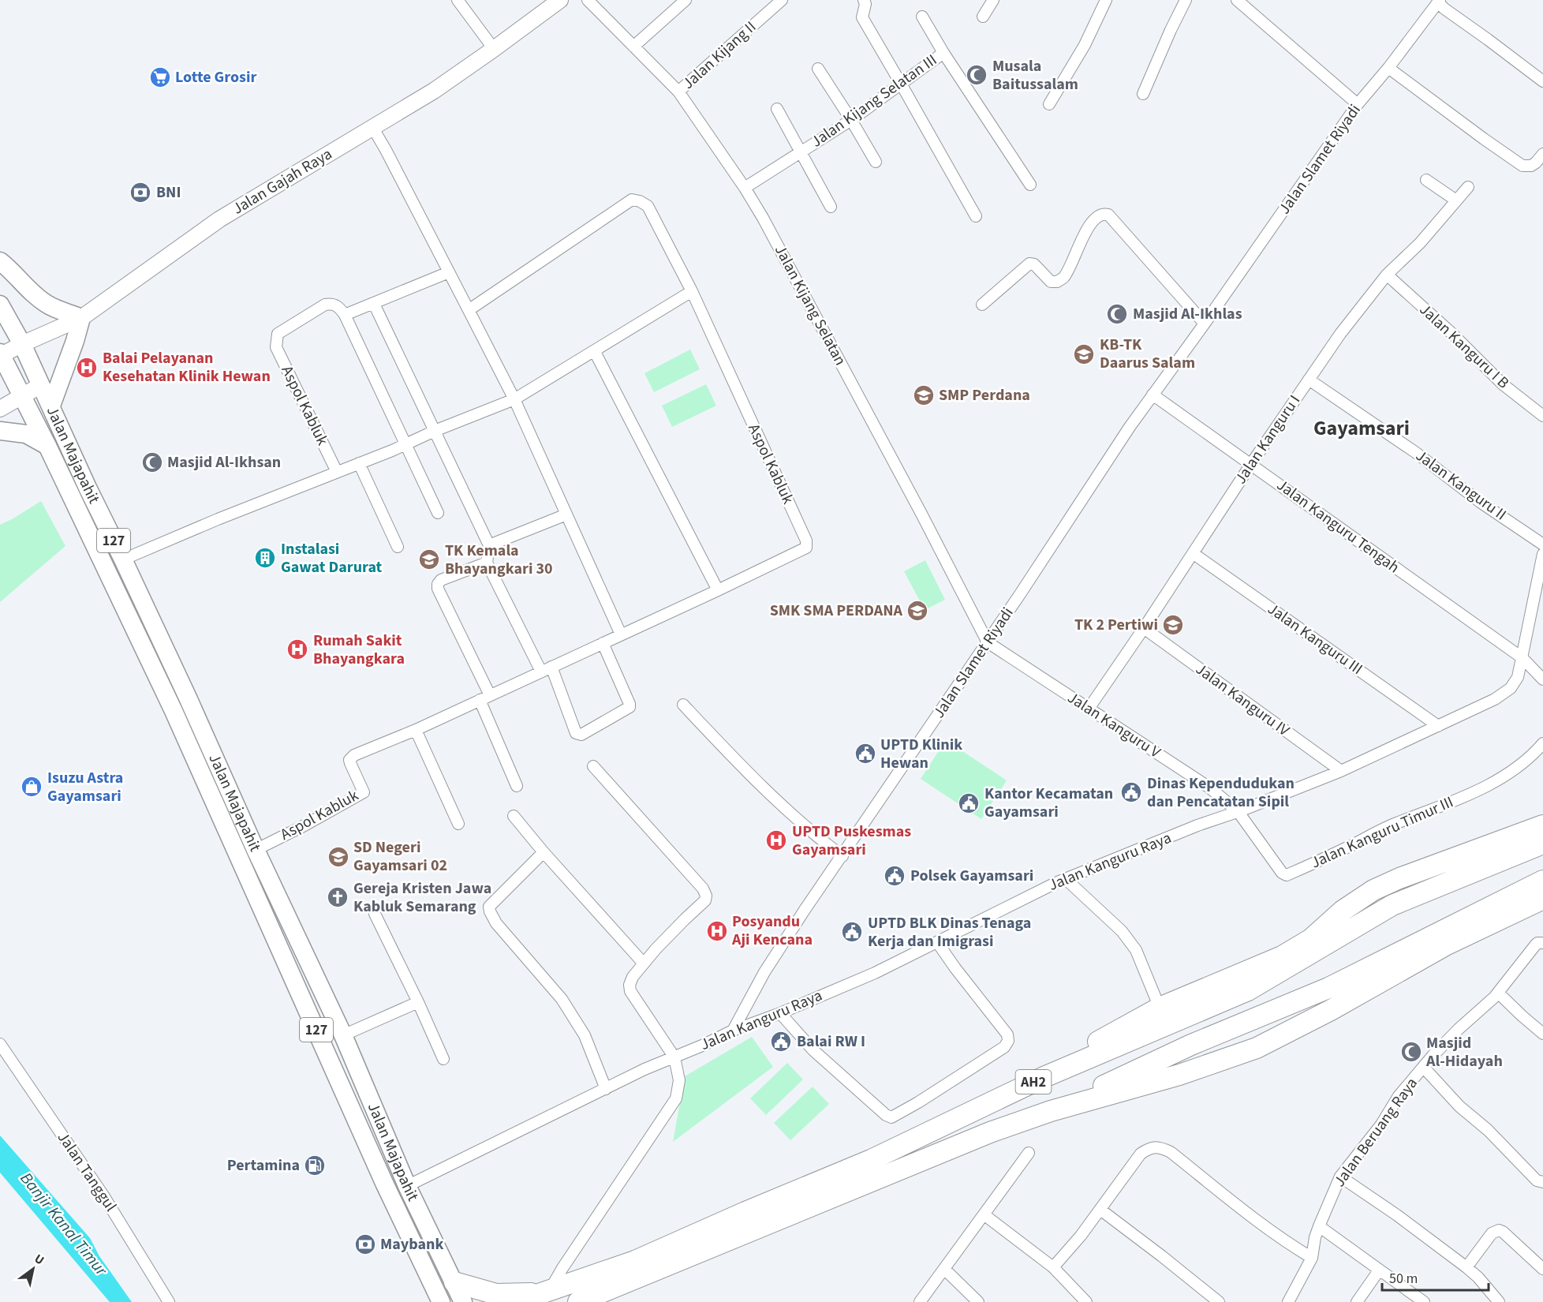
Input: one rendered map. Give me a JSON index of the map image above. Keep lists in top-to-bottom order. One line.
{"streets":{"highway":["AH2"],"main road":["Jalan Gajah Raya","Jalan Majapahit","127"],"street":["Jalan Kijang II","Jalan Kijang Selatan III","Jalan Slamet Riyadi","Jalan Kijang Selatan","Jalan Kanguru I B","Aspol Kabluk","Jalan Kanguru I","Jalan Kanguru II","Jalan Kanguru Tengah","Jalan Kanguru III","Jalan Kanguru IV","Jalan Kanguru V","Jalan Kanguru Timur III","Jalan Kanguru Raya","Jalan Beruang Raya","Jalan Tanggul"]},"crossings":[["Jalan Kijang II","Jalan Kijang Selatan"],["Jalan Kijang Selatan III","Jalan Kijang Selatan"],["Jalan Slamet Riyadi","Jalan Kijang Selatan"],["Jalan Slamet Riyadi","Jalan Kanguru Tengah"],["Jalan Slamet Riyadi","Jalan Kanguru V"],["Jalan Slamet Riyadi","Jalan Kanguru Raya"],["Jalan Gajah Raya","Jalan Majapahit"],["Jalan Kijang Selatan","Jalan Kanguru V"],["Jalan Kanguru I B","Jalan Kanguru I"],["Aspol Kabluk","Jalan Majapahit"],["Jalan Kanguru I","Jalan Kanguru II"],["Jalan Kanguru I","Jalan Kanguru Tengah"],["Jalan Kanguru I","Jalan Kanguru III"],["Jalan Kanguru I","Jalan Kanguru IV"],["Jalan Kanguru I","Jalan Kanguru V"],["Jalan Majapahit","Jalan Kanguru Raya"],["Jalan Kanguru Tengah","Jalan Kanguru Raya"],["Jalan Kanguru III","Jalan Kanguru Raya"],["Jalan Kanguru IV","Jalan Kanguru Raya"],["Jalan Kanguru V","Jalan Kanguru Timur III"],["Jalan Kanguru V","Jalan Kanguru Raya"],["Jalan Kanguru Timur III","Jalan Kanguru Raya"]],"districts":["Gayamsari"],"water":["Banjir Kanal Timur"],"places":{"mosque":["Musala Baitussalam","Masjid Al-Ikhlas","Masjid Al-Ikhsan","Masjid Al-Hidayah"],"supermarket":["Lotte Grosir"],"bank":["BNI","Maybank"],"school or university":["KB-TK Daarus Salam","SMP Perdana","TK Kemala Bhayangkari 30","SMK SMA PERDANA","TK 2 Pertiwi","SD Negeri Gayamsari 02"],"hospital":["Balai Pelayanan Kesehatan Klinik Hewan","Rumah Sakit Bhayangkara","UPTD Puskesmas Gayamsari","Posyandu Aji Kencana"],"building":["Instalasi Gawat Darurat"],"public building":["UPTD Klinik Hewan","Dinas Kependudukan dan Pencatatan Sipil","Kantor Kecamatan Gayamsari","Polsek Gayamsari","UPTD BLK Dinas Tenaga Kerja dan Imigrasi","Balai RW I"],"shop":["Isuzu Astra Gayamsari"],"church":["Gereja Kristen Jawa Kabluk Semarang"],"fuel station":["Pertamina"]},"scale_bar":"50 m","north":"top right"}
